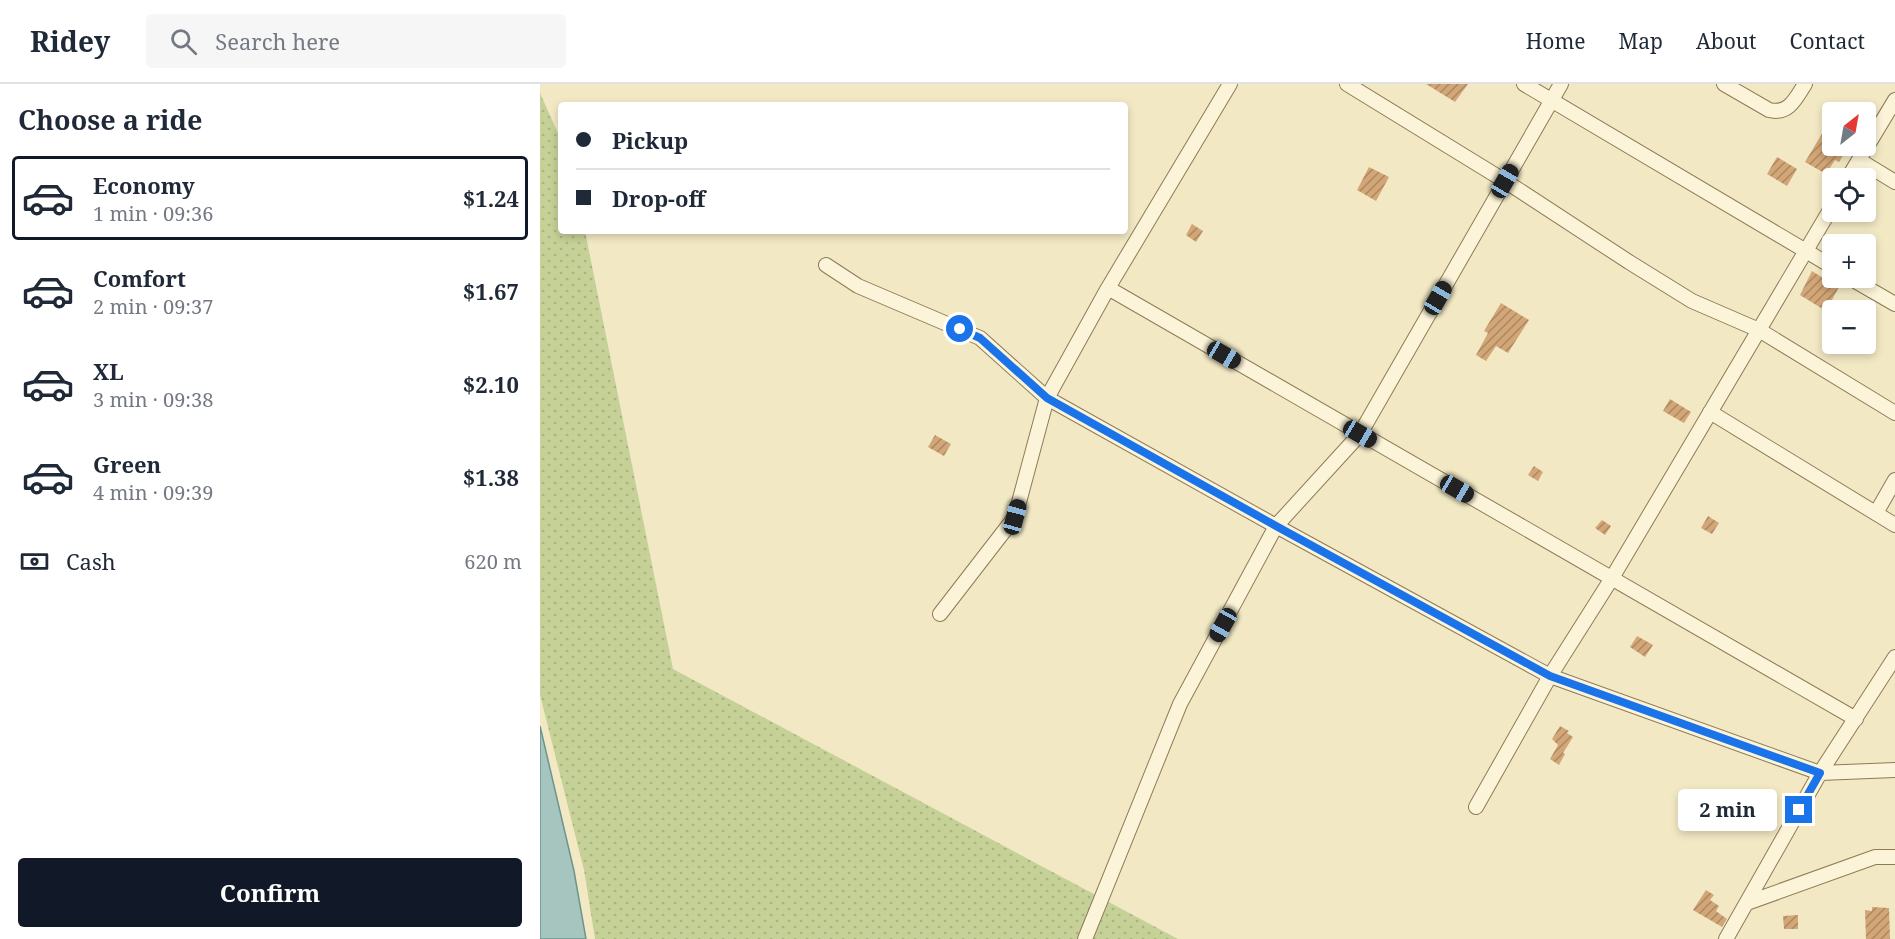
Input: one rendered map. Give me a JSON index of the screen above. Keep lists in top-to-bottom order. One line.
{"north":"top right","page":{"header":"Ridey","search":"Search here","nav":["Home","Map","About","Contact"],"heading":"Choose a ride","map_buttons":["+","−"],"banner":["Pickup","Drop-off"],"list":[{"name":"Economy","note":"1 min · 09:36","value":"$1.24"},{"name":"Comfort","note":"2 min · 09:37","value":"$1.67"},{"name":"XL","note":"3 min · 09:38","value":"$2.10"},{"name":"Green","note":"4 min · 09:39","value":"$1.38"}],"pay":["Cash","620 m"],"bubble":"2 min","buttons":"Confirm"}}
